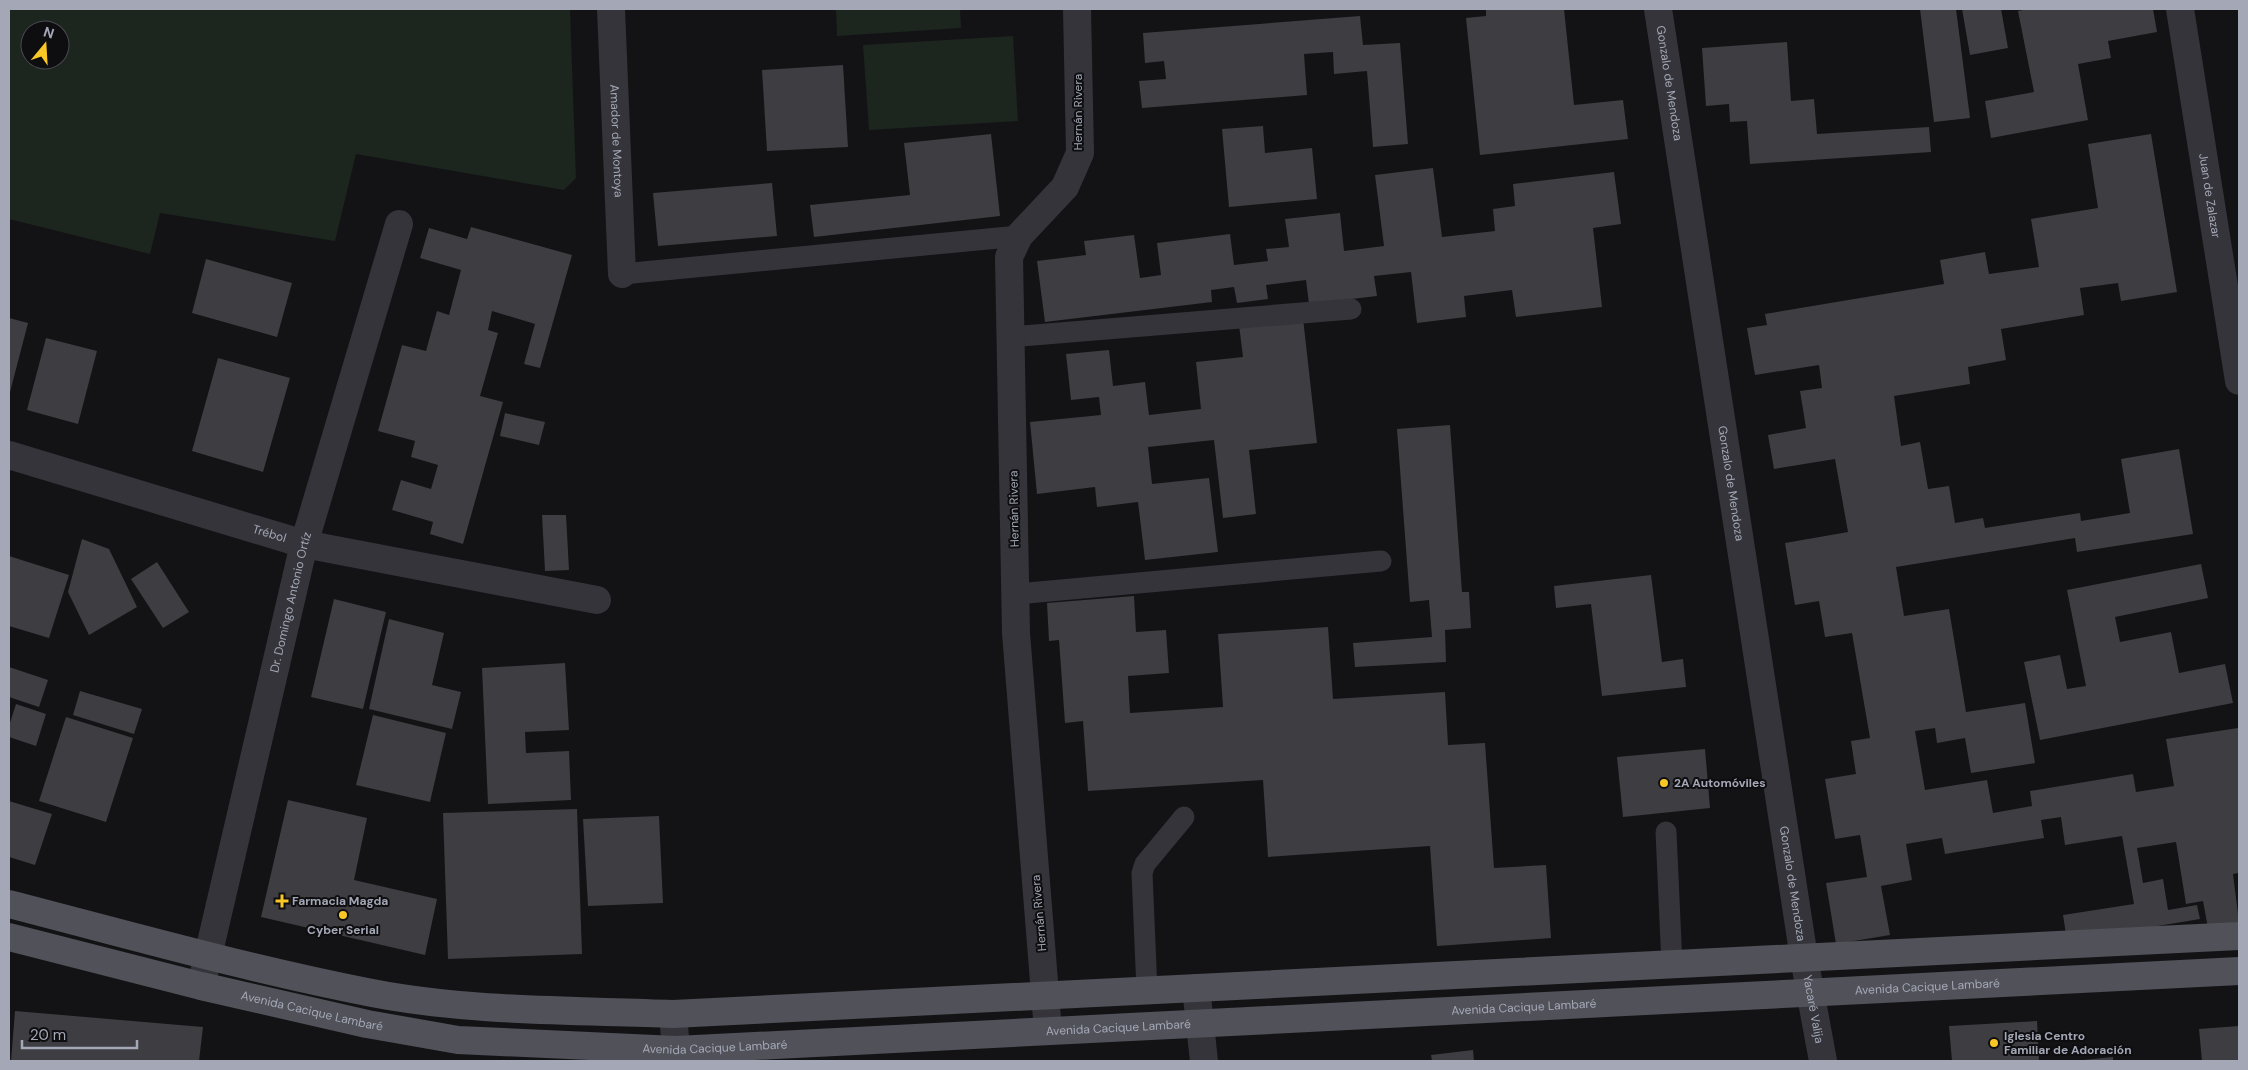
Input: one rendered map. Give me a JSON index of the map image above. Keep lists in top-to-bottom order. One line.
{"streets":{"main road":["Avenida Cacique Lambaré"],"street":["Gonzalo de Mendoza","Hernán Rivera","Amador de Montoya","Juan de Zalazar","Trébol","Dr. Domingo Antonio Ortíz","Yacaré Valija"]},"crossings":[["Gonzalo de Mendoza","Yacaré Valija"],["Hernán Rivera","Avenida Cacique Lambaré"],["Trébol","Dr. Domingo Antonio Ortíz"],["Dr. Domingo Antonio Ortíz","Avenida Cacique Lambaré"],["Avenida Cacique Lambaré","Yacaré Valija"]],"places":{"other":["2A Automóviles","Cyber Serial","Iglesia Centro Familiar de Adoración"],"health":["Farmacia Magda"]},"scale_bar":"20 m","north":"top"}
